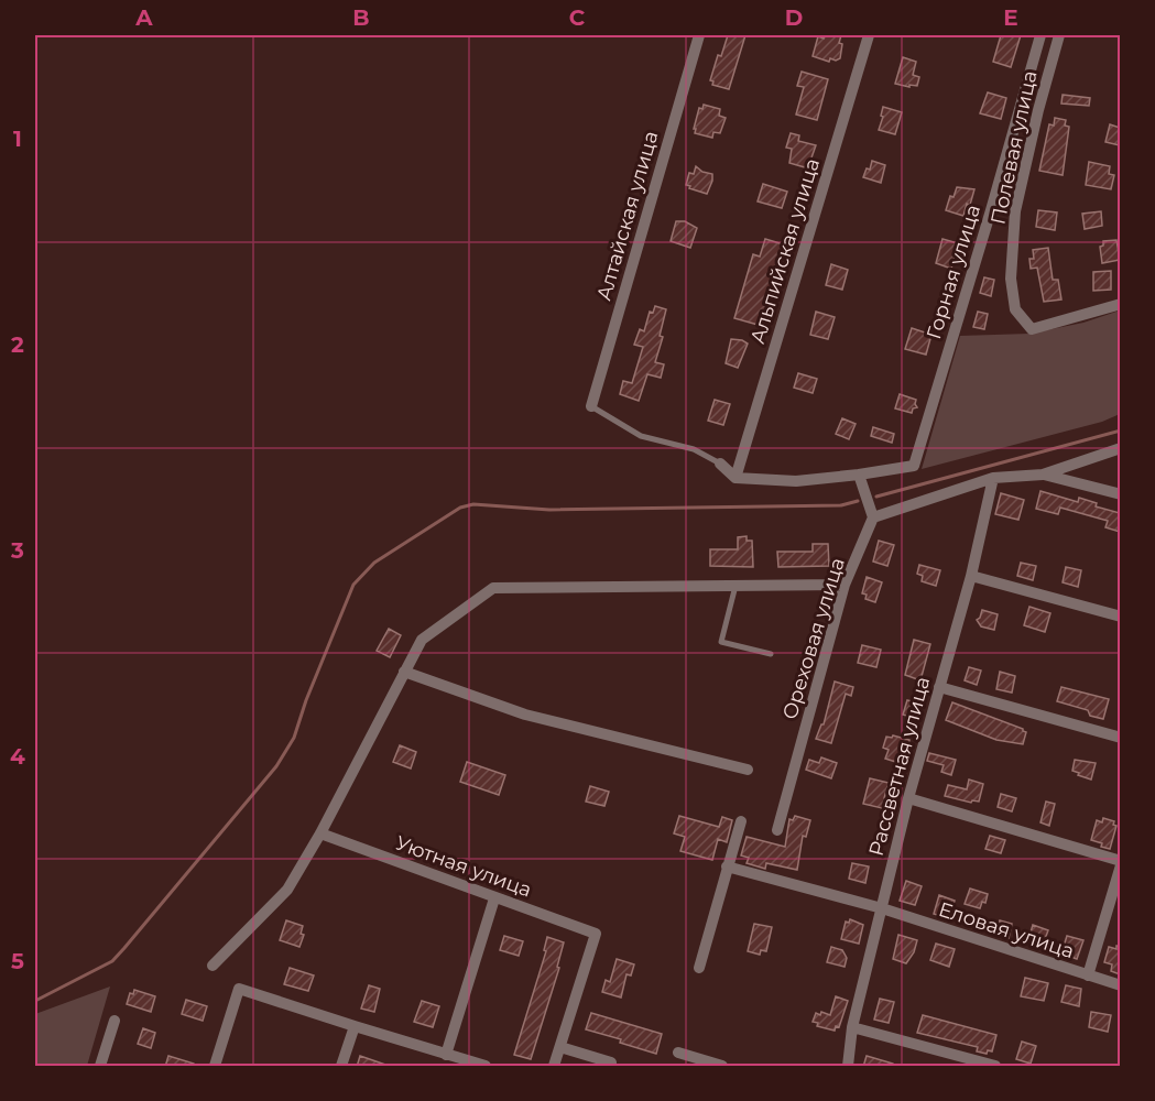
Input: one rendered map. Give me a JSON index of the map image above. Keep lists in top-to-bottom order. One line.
{"streets":{"street":["Полевая улица","Алтайская улица","Альпийская улица","Горная улица","Ореховая улица","Рассветная улица","Уютная улица","Еловая улица"]},"crossings":[["Рассветная улица","Еловая улица"]],"grid":{"columns":["A","B","C","D","E"],"rows":["1","2","3","4","5"]}}
